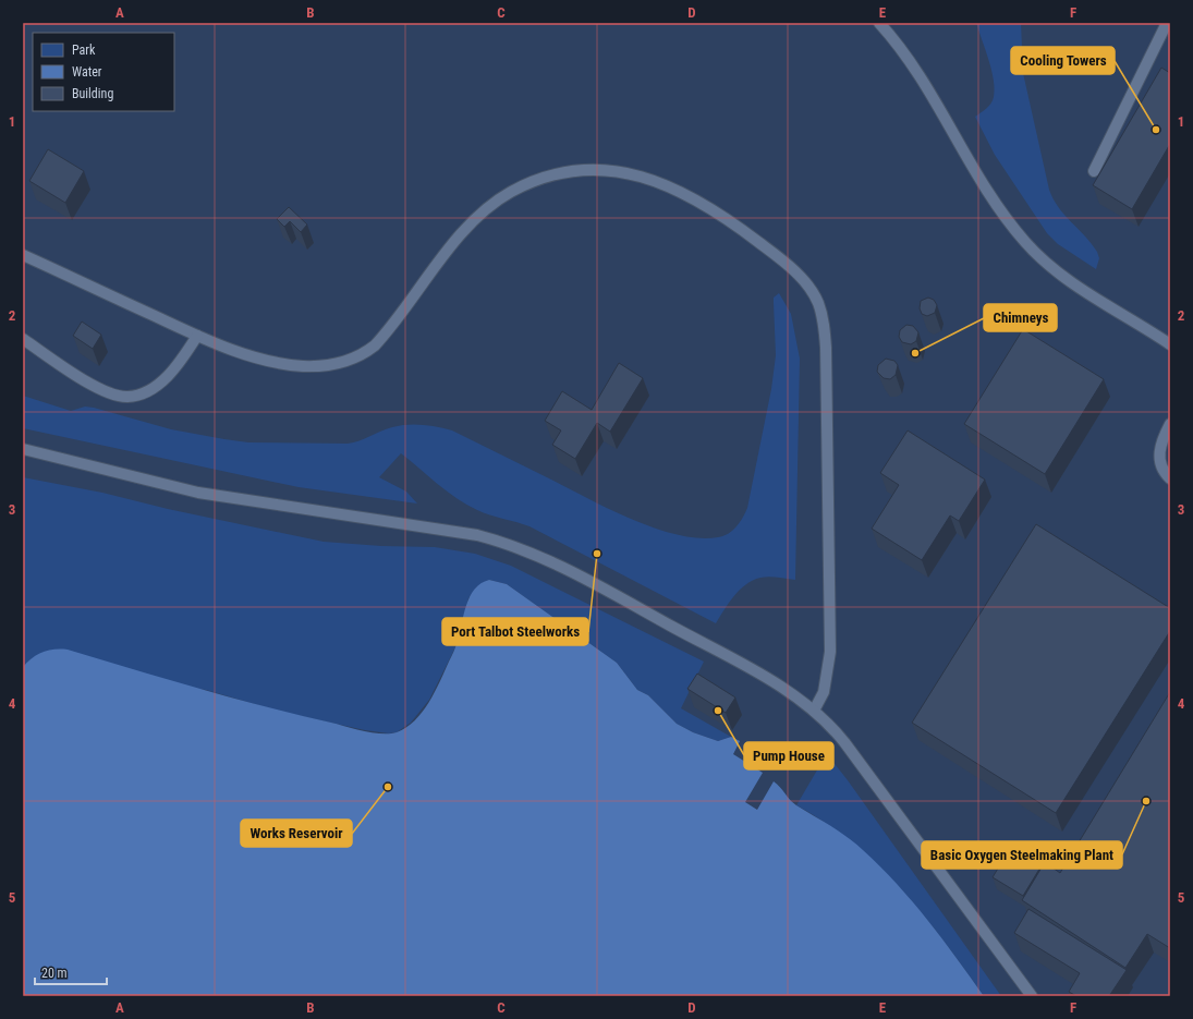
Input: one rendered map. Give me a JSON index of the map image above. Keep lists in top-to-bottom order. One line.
{"places":["Cooling Towers","Chimneys","Port Talbot Steelworks","Pump House","Works Reservoir","Basic Oxygen Steelmaking Plant"],"legend":["Park","Water","Building"],"scale_bar":"20 m","grid":{"columns":["A","B","C","D","E","F"],"rows":["1","2","3","4","5"]}}
